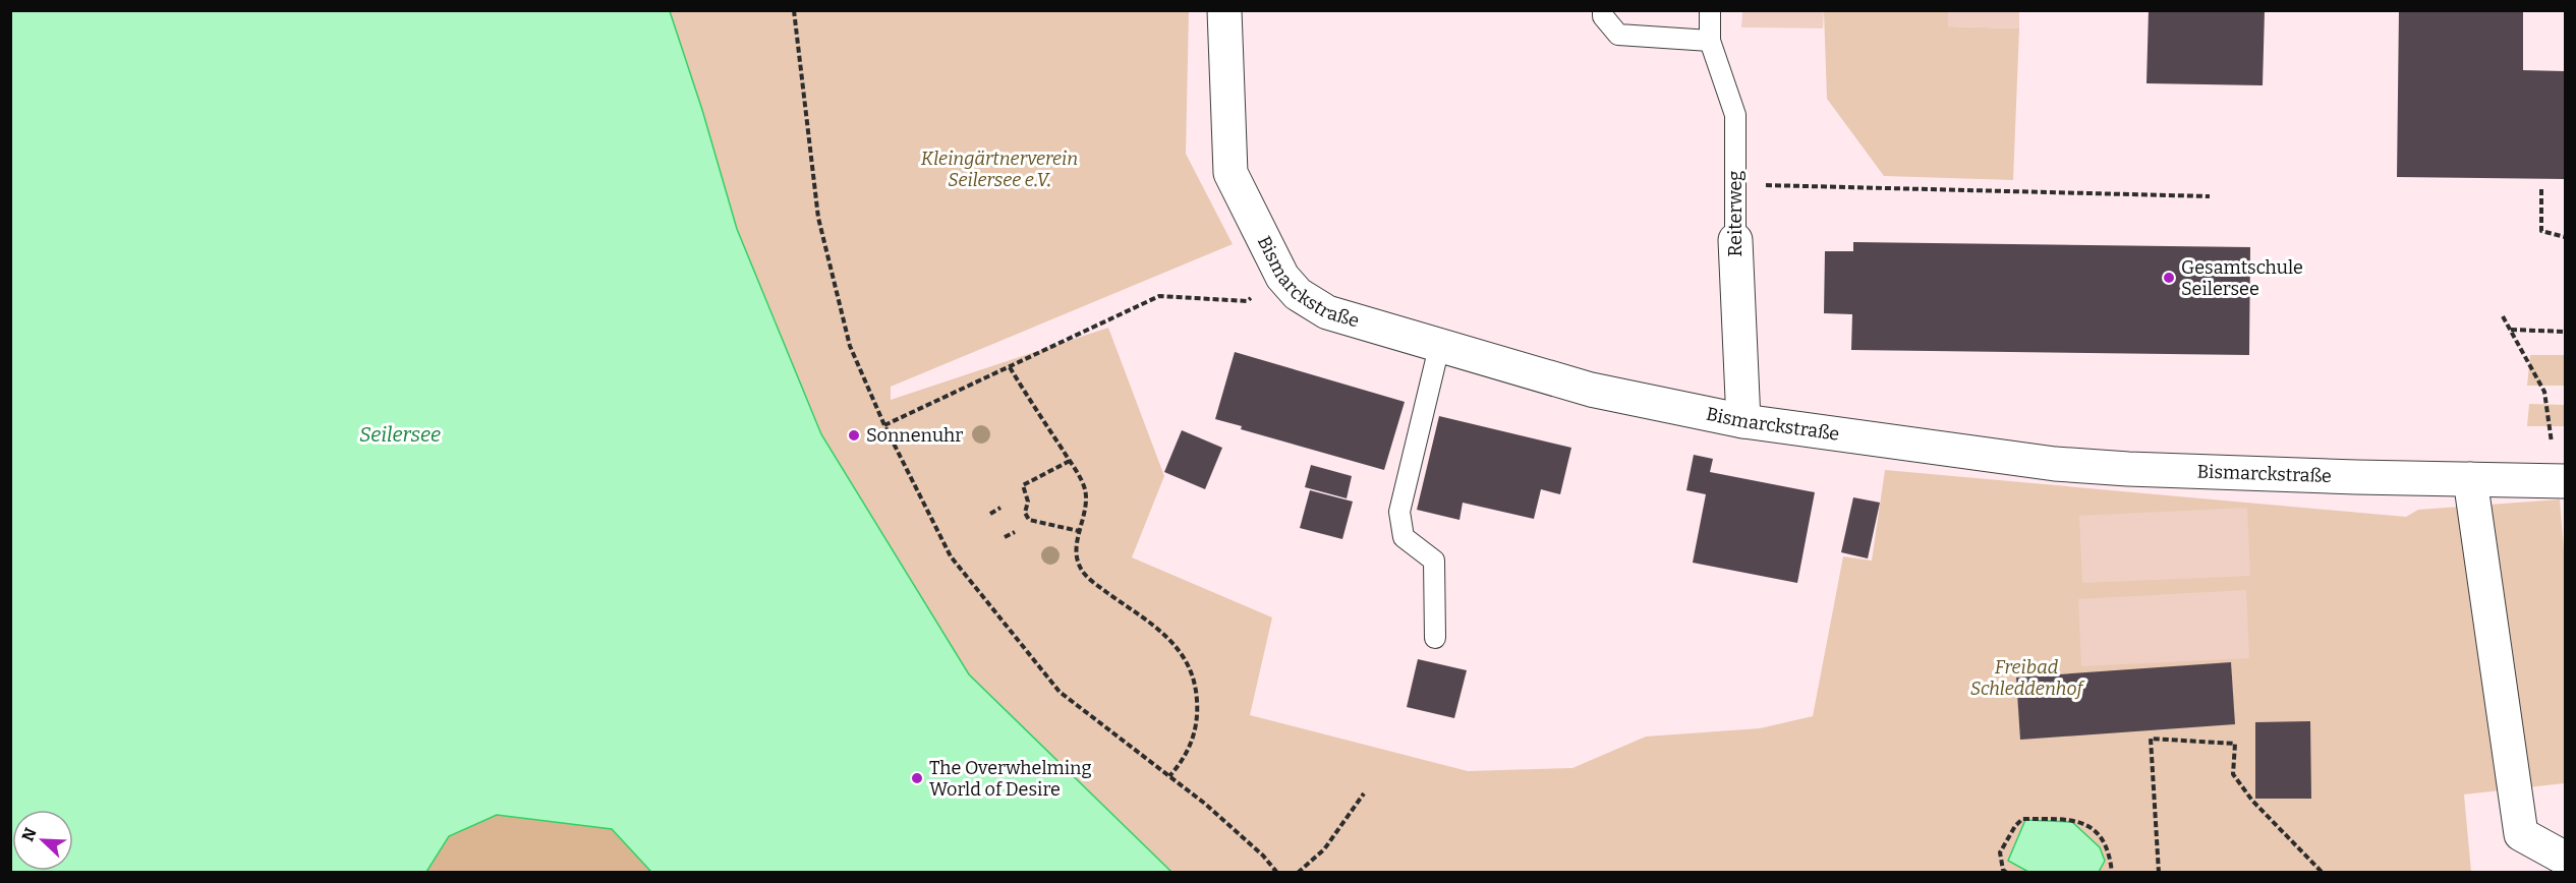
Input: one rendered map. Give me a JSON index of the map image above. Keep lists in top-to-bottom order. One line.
{"streets":{"street":["Reiterweg","Bismarckstraße"]},"crossings":[["Reiterweg","Bismarckstraße"]],"water":["Seilersee"],"parks":["Kleingärtnerverein Seilersee e.V.","Freibad Schleddenhof"],"places":["Gesamtschule Seilersee","Sonnenuhr","The Overwhelming World of Desire"],"north":"top left"}
